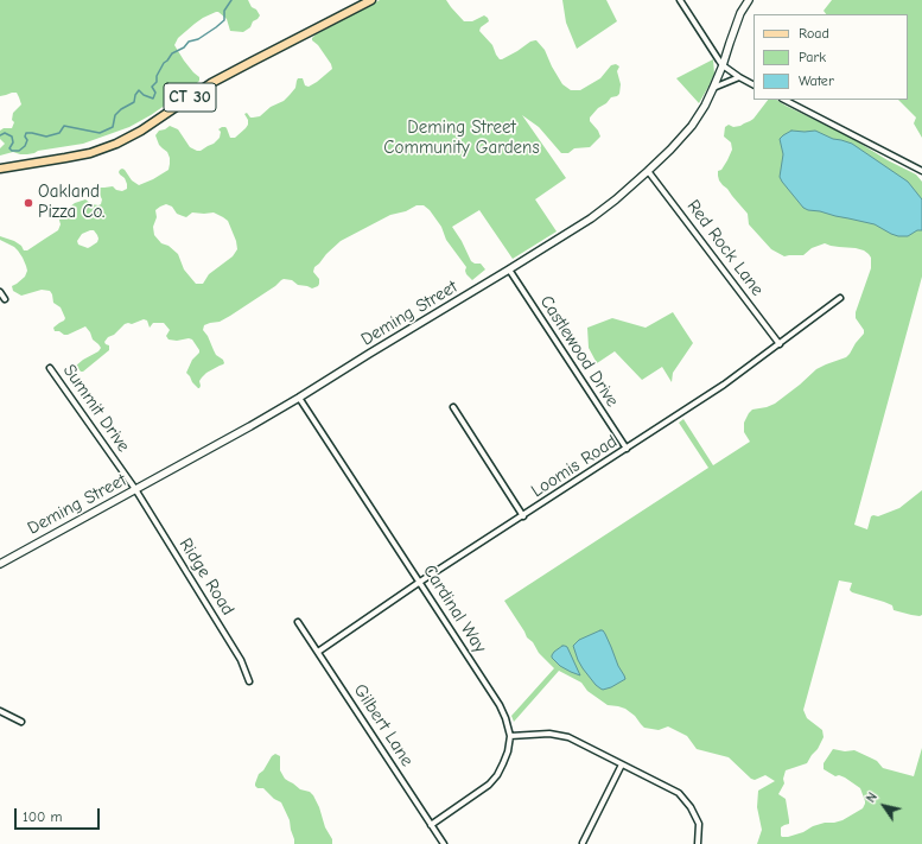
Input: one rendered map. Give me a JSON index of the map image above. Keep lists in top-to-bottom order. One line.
{"streets":{"main road":["CT 30"],"street":["Red Rock Lane","Deming Street","Castlewood Drive","Summit Drive","Loomis Road","Ridge Road","Cardinal Way","Gilbert Lane"]},"crossings":[["Red Rock Lane","Deming Street"],["Red Rock Lane","Loomis Road"],["Deming Street","Castlewood Drive"],["Deming Street","Summit Drive"],["Deming Street","Ridge Road"],["Deming Street","Cardinal Way"],["Castlewood Drive","Loomis Road"],["Summit Drive","Ridge Road"],["Loomis Road","Cardinal Way"],["Loomis Road","Gilbert Lane"]],"parks":["Deming Street Community Gardens"],"places":["Oakland Pizza Co."],"legend":["Road","Park","Water"],"scale_bar":"100 m","north":"top left"}
